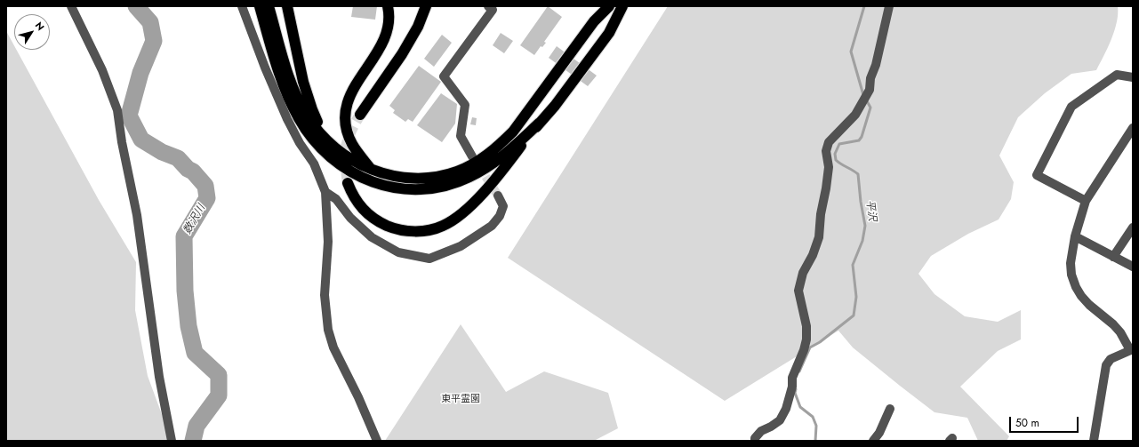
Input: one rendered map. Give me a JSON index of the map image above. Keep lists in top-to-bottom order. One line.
{"water":["平沢","数沢川"],"parks":["東平霊園"],"scale_bar":"50 m","north":"top right"}
